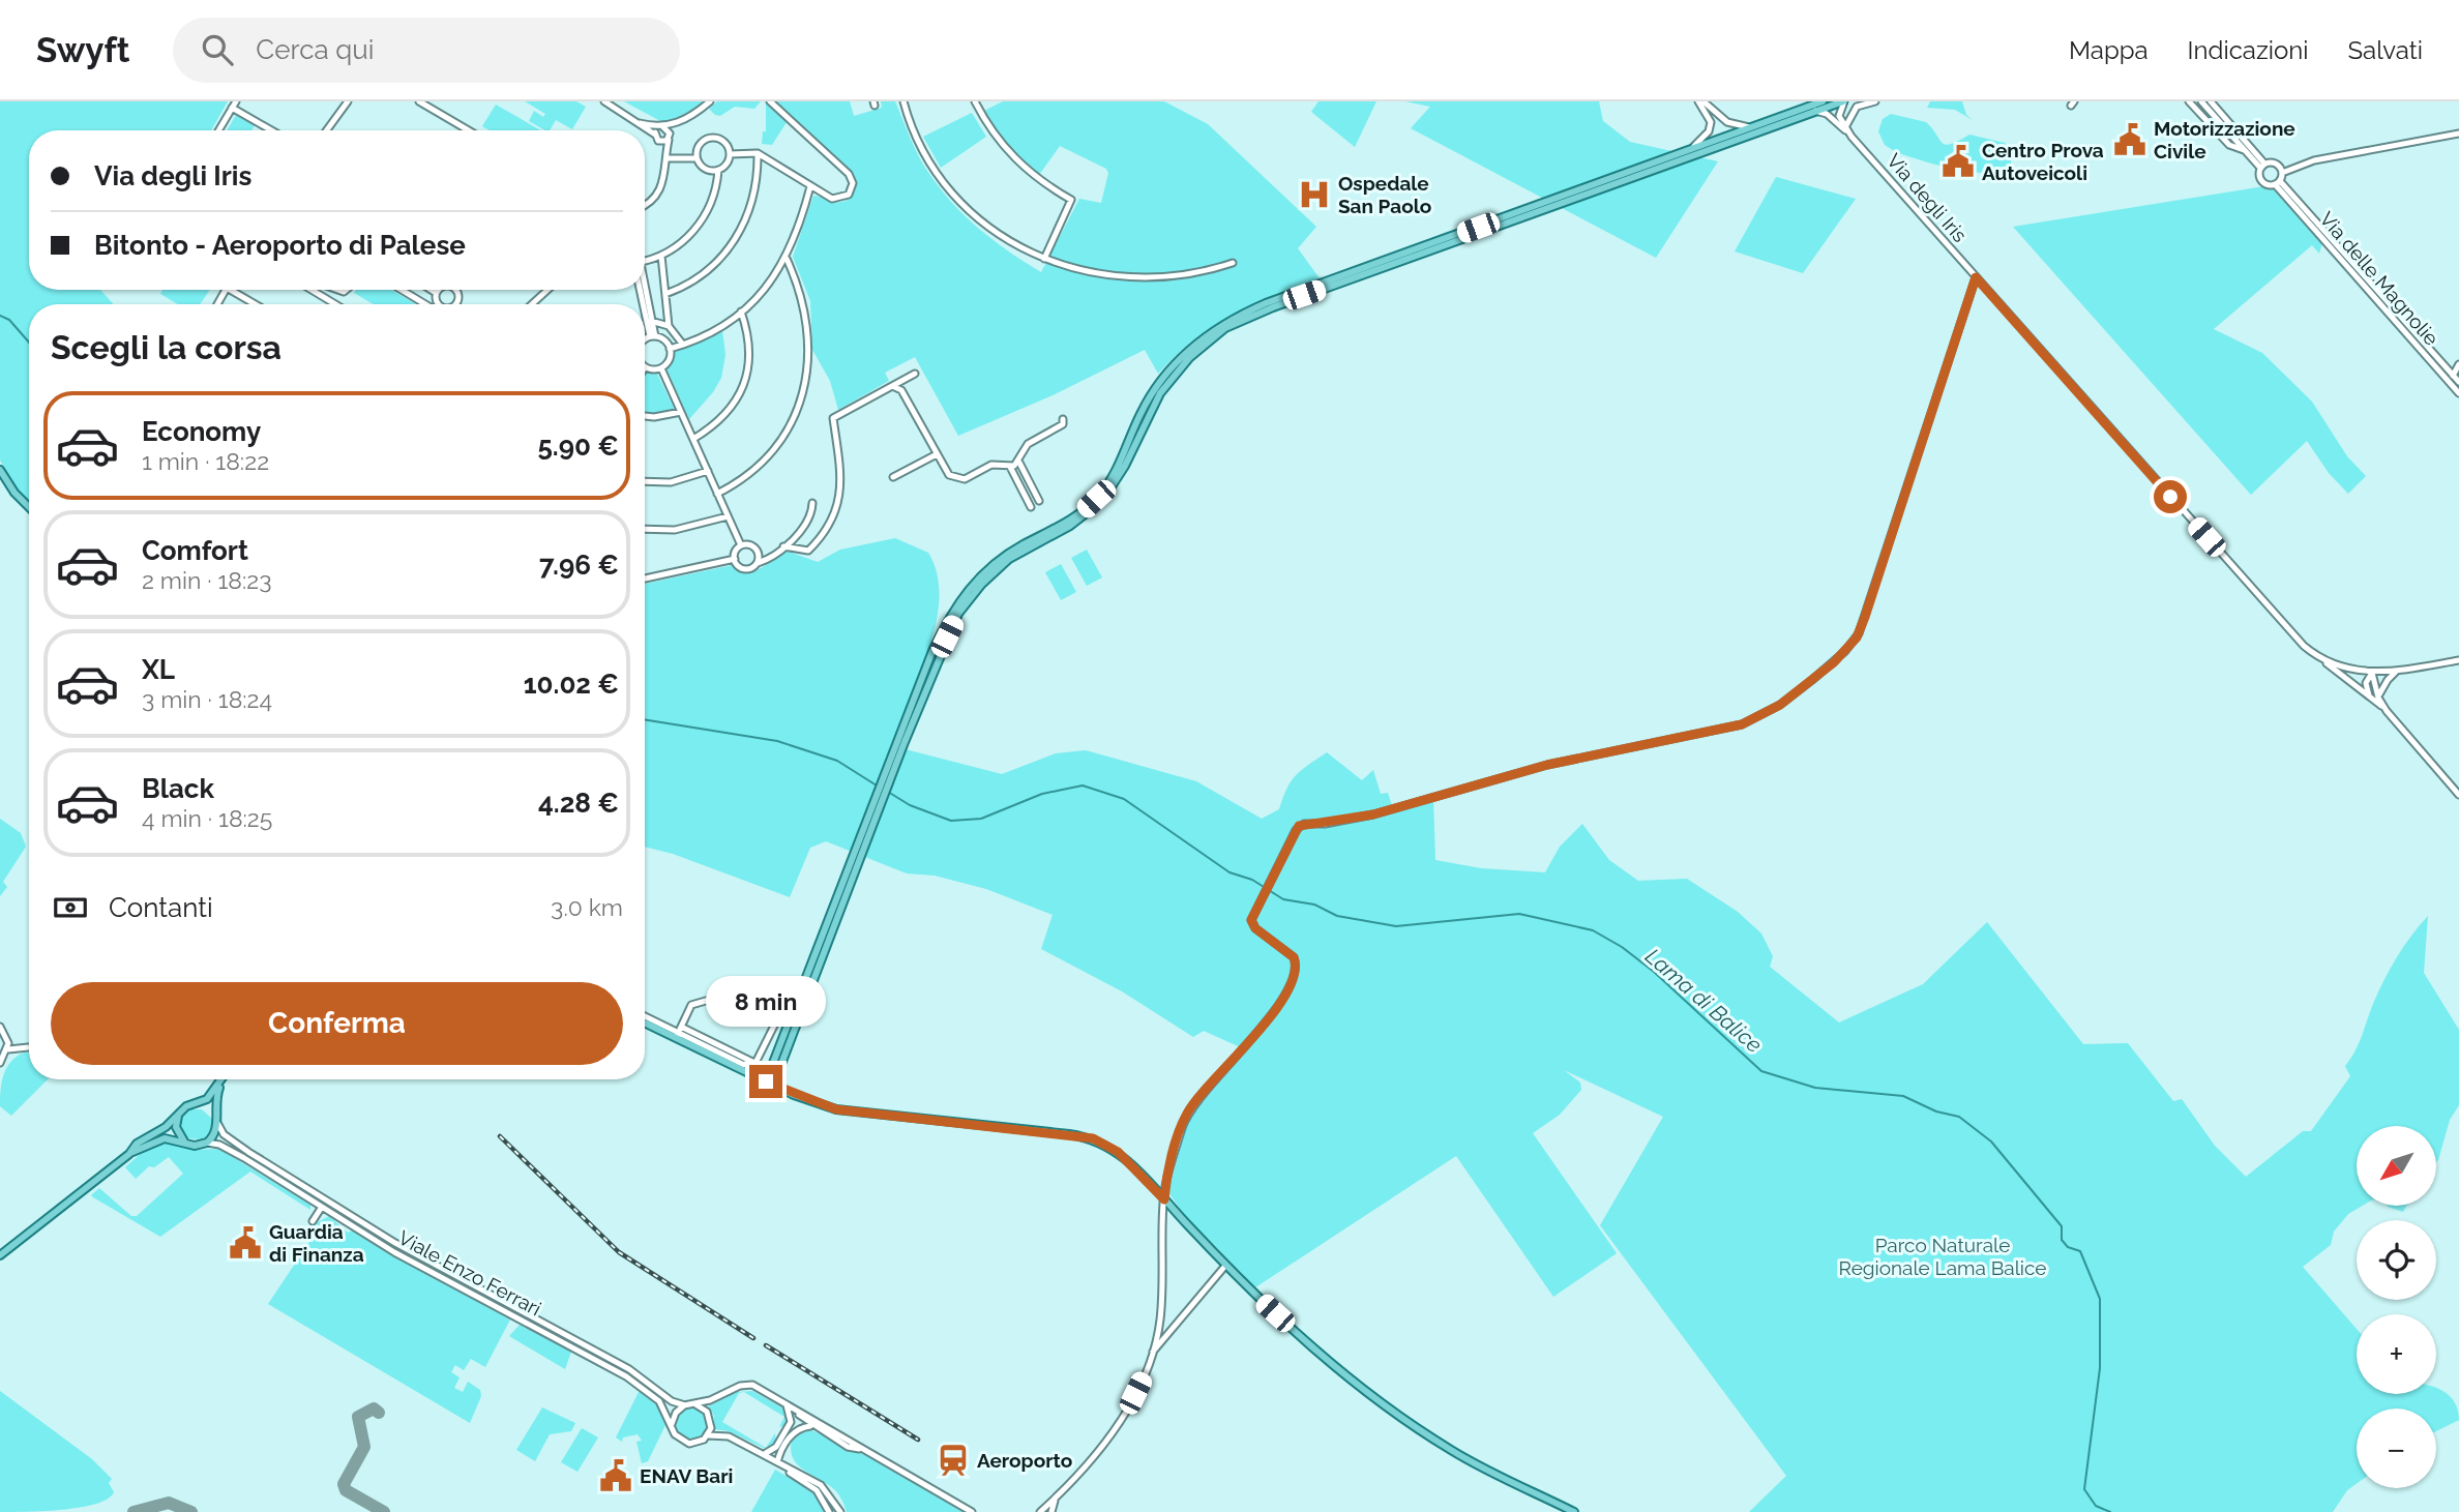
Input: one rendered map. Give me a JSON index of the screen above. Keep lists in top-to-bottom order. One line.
{"streets":{"street":["Via degli Iris","Via delle Magnolie","Viale Enzo Ferrari"]},"water":["Lama di Balice"],"parks":["Parco Naturale Regionale Lama Balice"],"places":{"public building":["Motorizzazione Civile","Centro Prova Autoveicoli","Guardia di Finanza","ENAV Bari"],"hospital":["Ospedale San Paolo"],"station":["Aeroporto"]},"north":"bottom left","page":{"header":"Swyft","search":"Cerca qui","nav":["Mappa","Indicazioni","Salvati"],"banner":["Via degli Iris","Bitonto - Aeroporto di Palese"],"heading":"Scegli la corsa","list":[{"name":"Economy","note":"1 min · 18:22","value":"5.90 €"},{"name":"Comfort","note":"2 min · 18:23","value":"7.96 €"},{"name":"XL","note":"3 min · 18:24","value":"10.02 €"},{"name":"Black","note":"4 min · 18:25","value":"4.28 €"}],"pay":["Contanti","3.0 km"],"buttons":"Conferma","bubble":"8 min","map_buttons":["+","−"]}}
